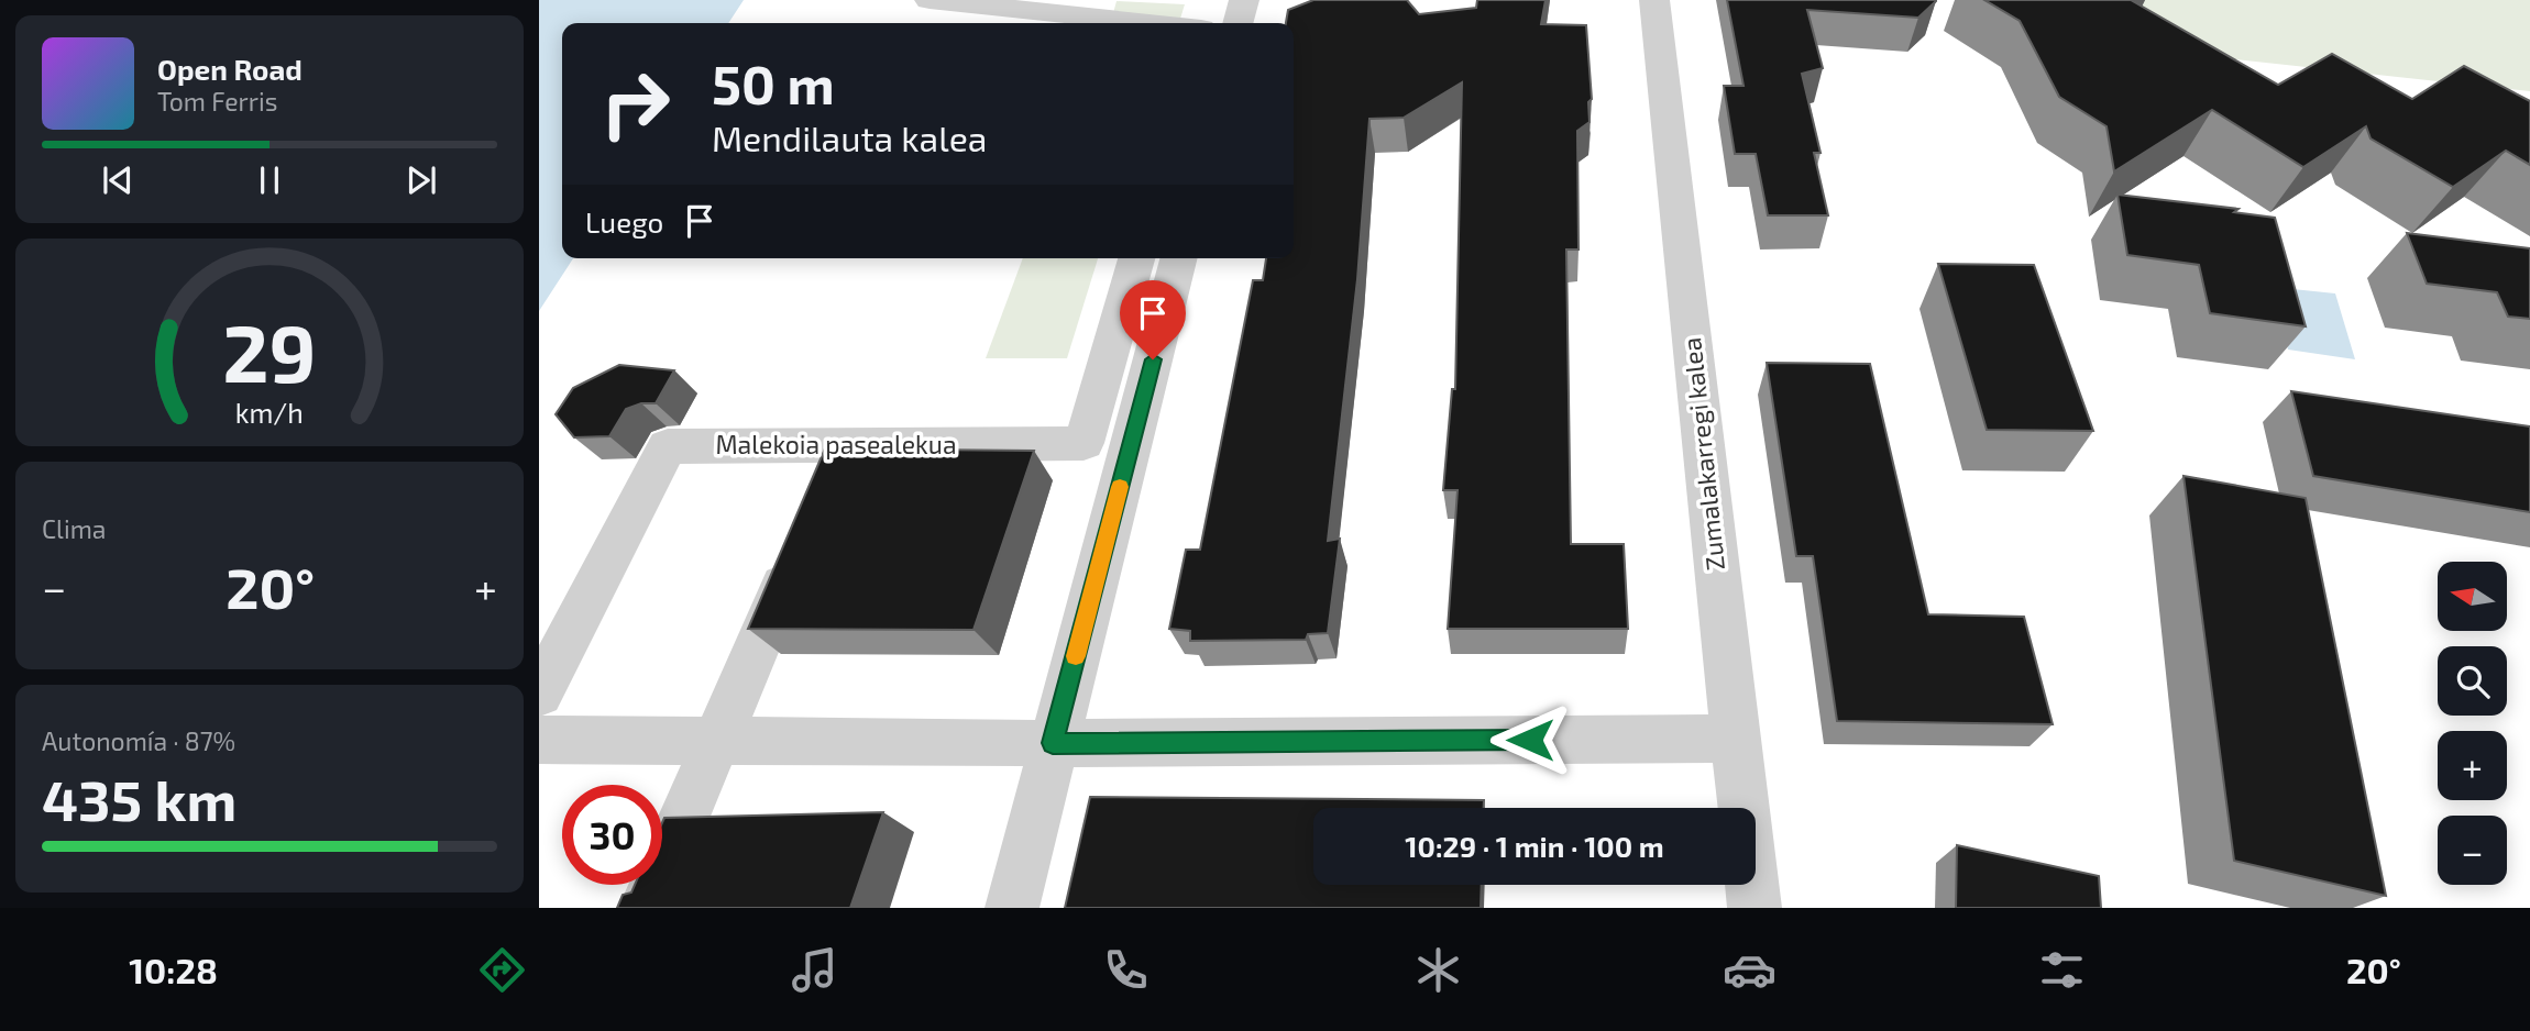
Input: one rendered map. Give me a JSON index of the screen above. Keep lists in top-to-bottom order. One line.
{"streets":{"street":["Malekoia pasealekua","Zumalakarregi kalea"]},"north":"left","page":{"turn":["50 m","Mendilauta kalea"],"song":["Open Road","Tom Ferris"],"then":"Luego","tile":["Clima",["Autonomía · 87%","435 km"]],"heat":["−","20°","+"],"map_buttons":["+","−"],"limit":"30","trip":"10:29 · 1 min · 100 m","tabs":["10:28","20°"],"gauge":["29","km/h"]}}
